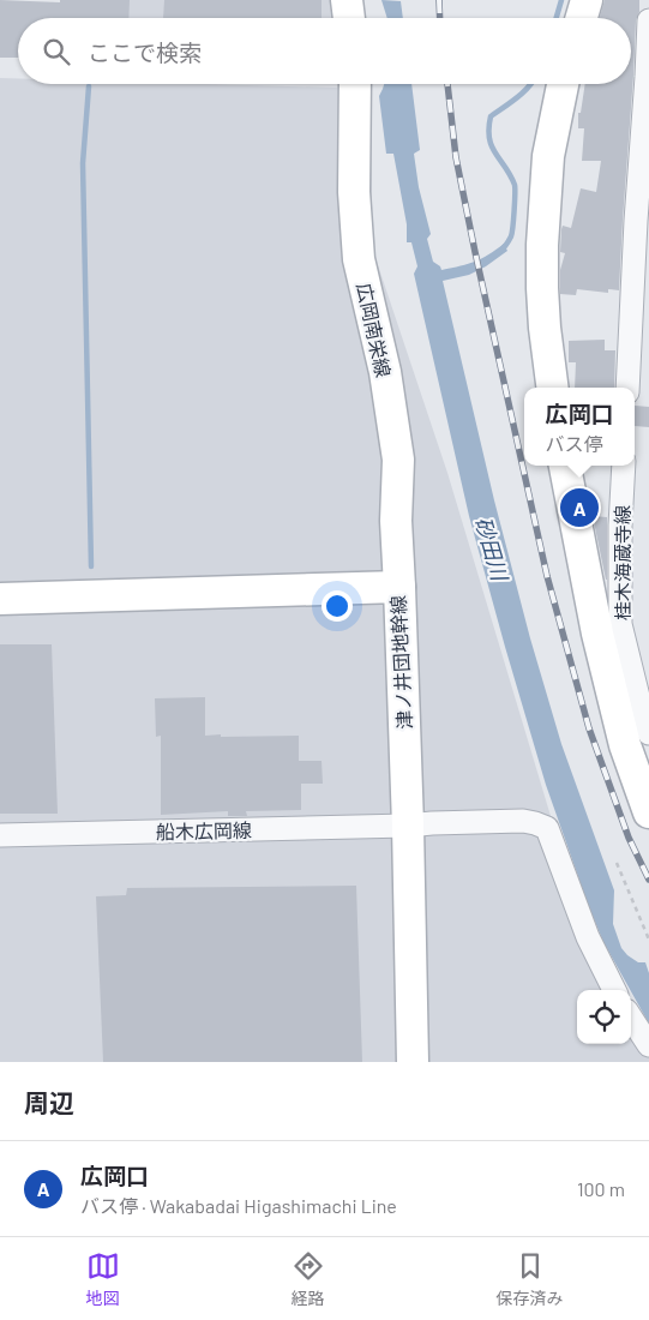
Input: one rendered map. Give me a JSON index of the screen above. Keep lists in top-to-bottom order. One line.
{"streets":{"street":["広岡南栄線","桂木海蔵寺線","津ノ井団地幹線","船木広岡線"]},"crossings":[["広岡南栄線","津ノ井団地幹線"],["津ノ井団地幹線","船木広岡線"]],"water":["砂田川"],"page":{"search":"ここで検索","popup":["広岡口","バス停"],"pins":"A","heading":"周辺","list":[{"mark":"A","name":"広岡口","note":"バス停 · Wakabadai Higashimachi Line","value":"100 m"}],"nav":["地図","経路","保存済み"]}}
